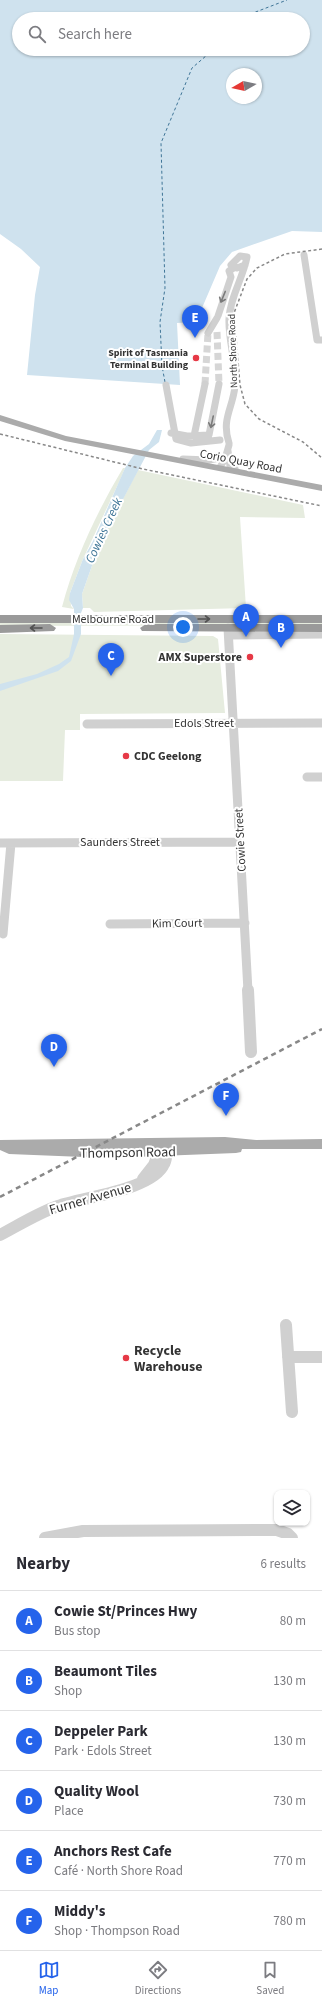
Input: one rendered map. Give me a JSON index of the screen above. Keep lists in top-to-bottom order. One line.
{"streets":{"highway":["Melbourne Road"],"main road":["Corio Quay Road","Thompson Road"],"street":["North Shore Road","Edols Street","Cowie Street","Saunders Street","Kim Court","Furner Avenue"]},"crossings":[["North Shore Road","Corio Quay Road"],["Melbourne Road","Cowie Street"],["Edols Street","Cowie Street"],["Cowie Street","Saunders Street"],["Cowie Street","Kim Court"],["Thompson Road","Furner Avenue"]],"water":["Cowies Creek"],"places":["Spirit of Tasmania Terminal Building","AMX Superstore","CDC Geelong","Recycle Warehouse"],"north":"left","page":{"search":"Search here","pins":["E","A","B","C","D","F"],"heading":["Nearby","6 results"],"list":[{"mark":"A","name":"Cowie St/Princes Hwy","note":"Bus stop","value":"80 m"},{"mark":"B","name":"Beaumont Tiles","note":"Shop","value":"130 m"},{"mark":"C","name":"Deppeler Park","note":"Park · Edols Street","value":"130 m"},{"mark":"D","name":"Quality Wool","note":"Place","value":"730 m"},{"mark":"E","name":"Anchors Rest Cafe","note":"Café · North Shore Road","value":"770 m"},{"mark":"F","name":"Middy's","note":"Shop · Thompson Road","value":"780 m"}],"nav":["Map","Directions","Saved"]}}
